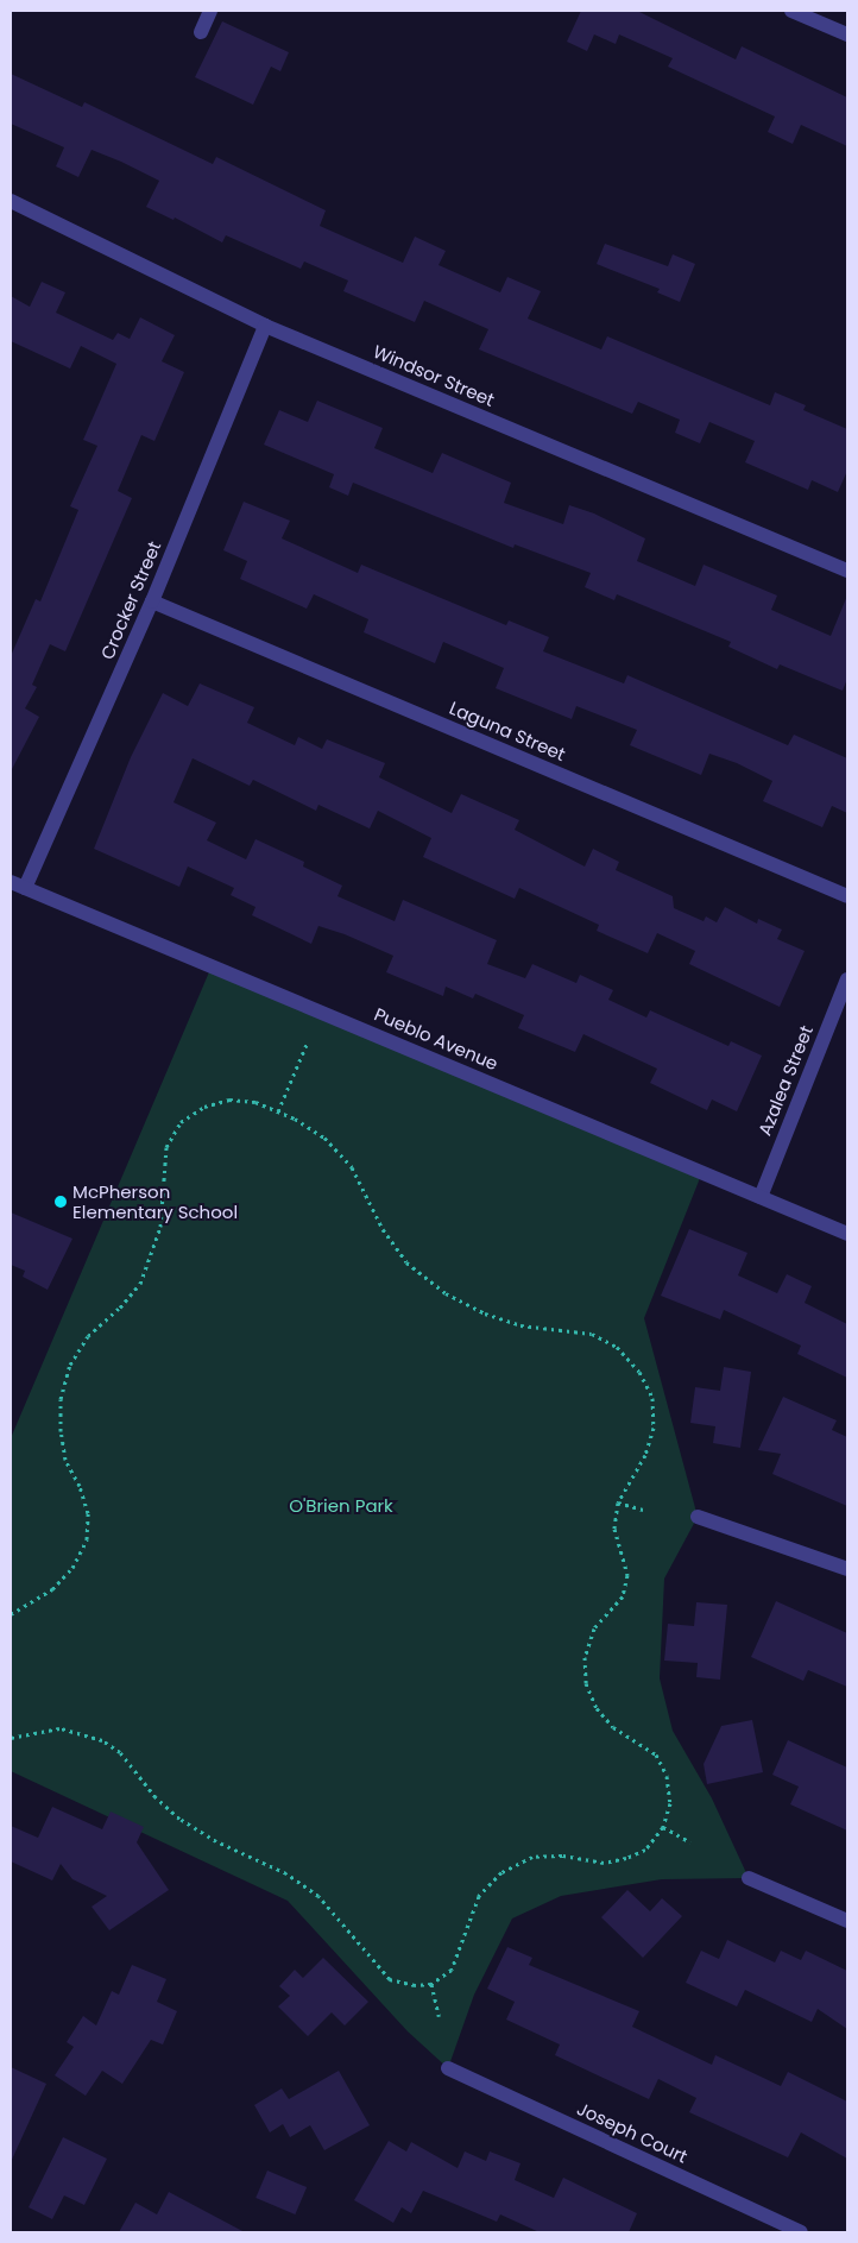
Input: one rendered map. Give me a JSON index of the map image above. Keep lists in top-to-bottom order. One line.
{"streets":{"street":["Windsor Street","Crocker Street","Laguna Street","Pueblo Avenue","Azalea Street","Joseph Court"]},"crossings":[["Windsor Street","Crocker Street"],["Crocker Street","Laguna Street"],["Crocker Street","Pueblo Avenue"],["Pueblo Avenue","Azalea Street"]],"parks":["O'Brien Park"],"places":["McPherson Elementary School"]}
